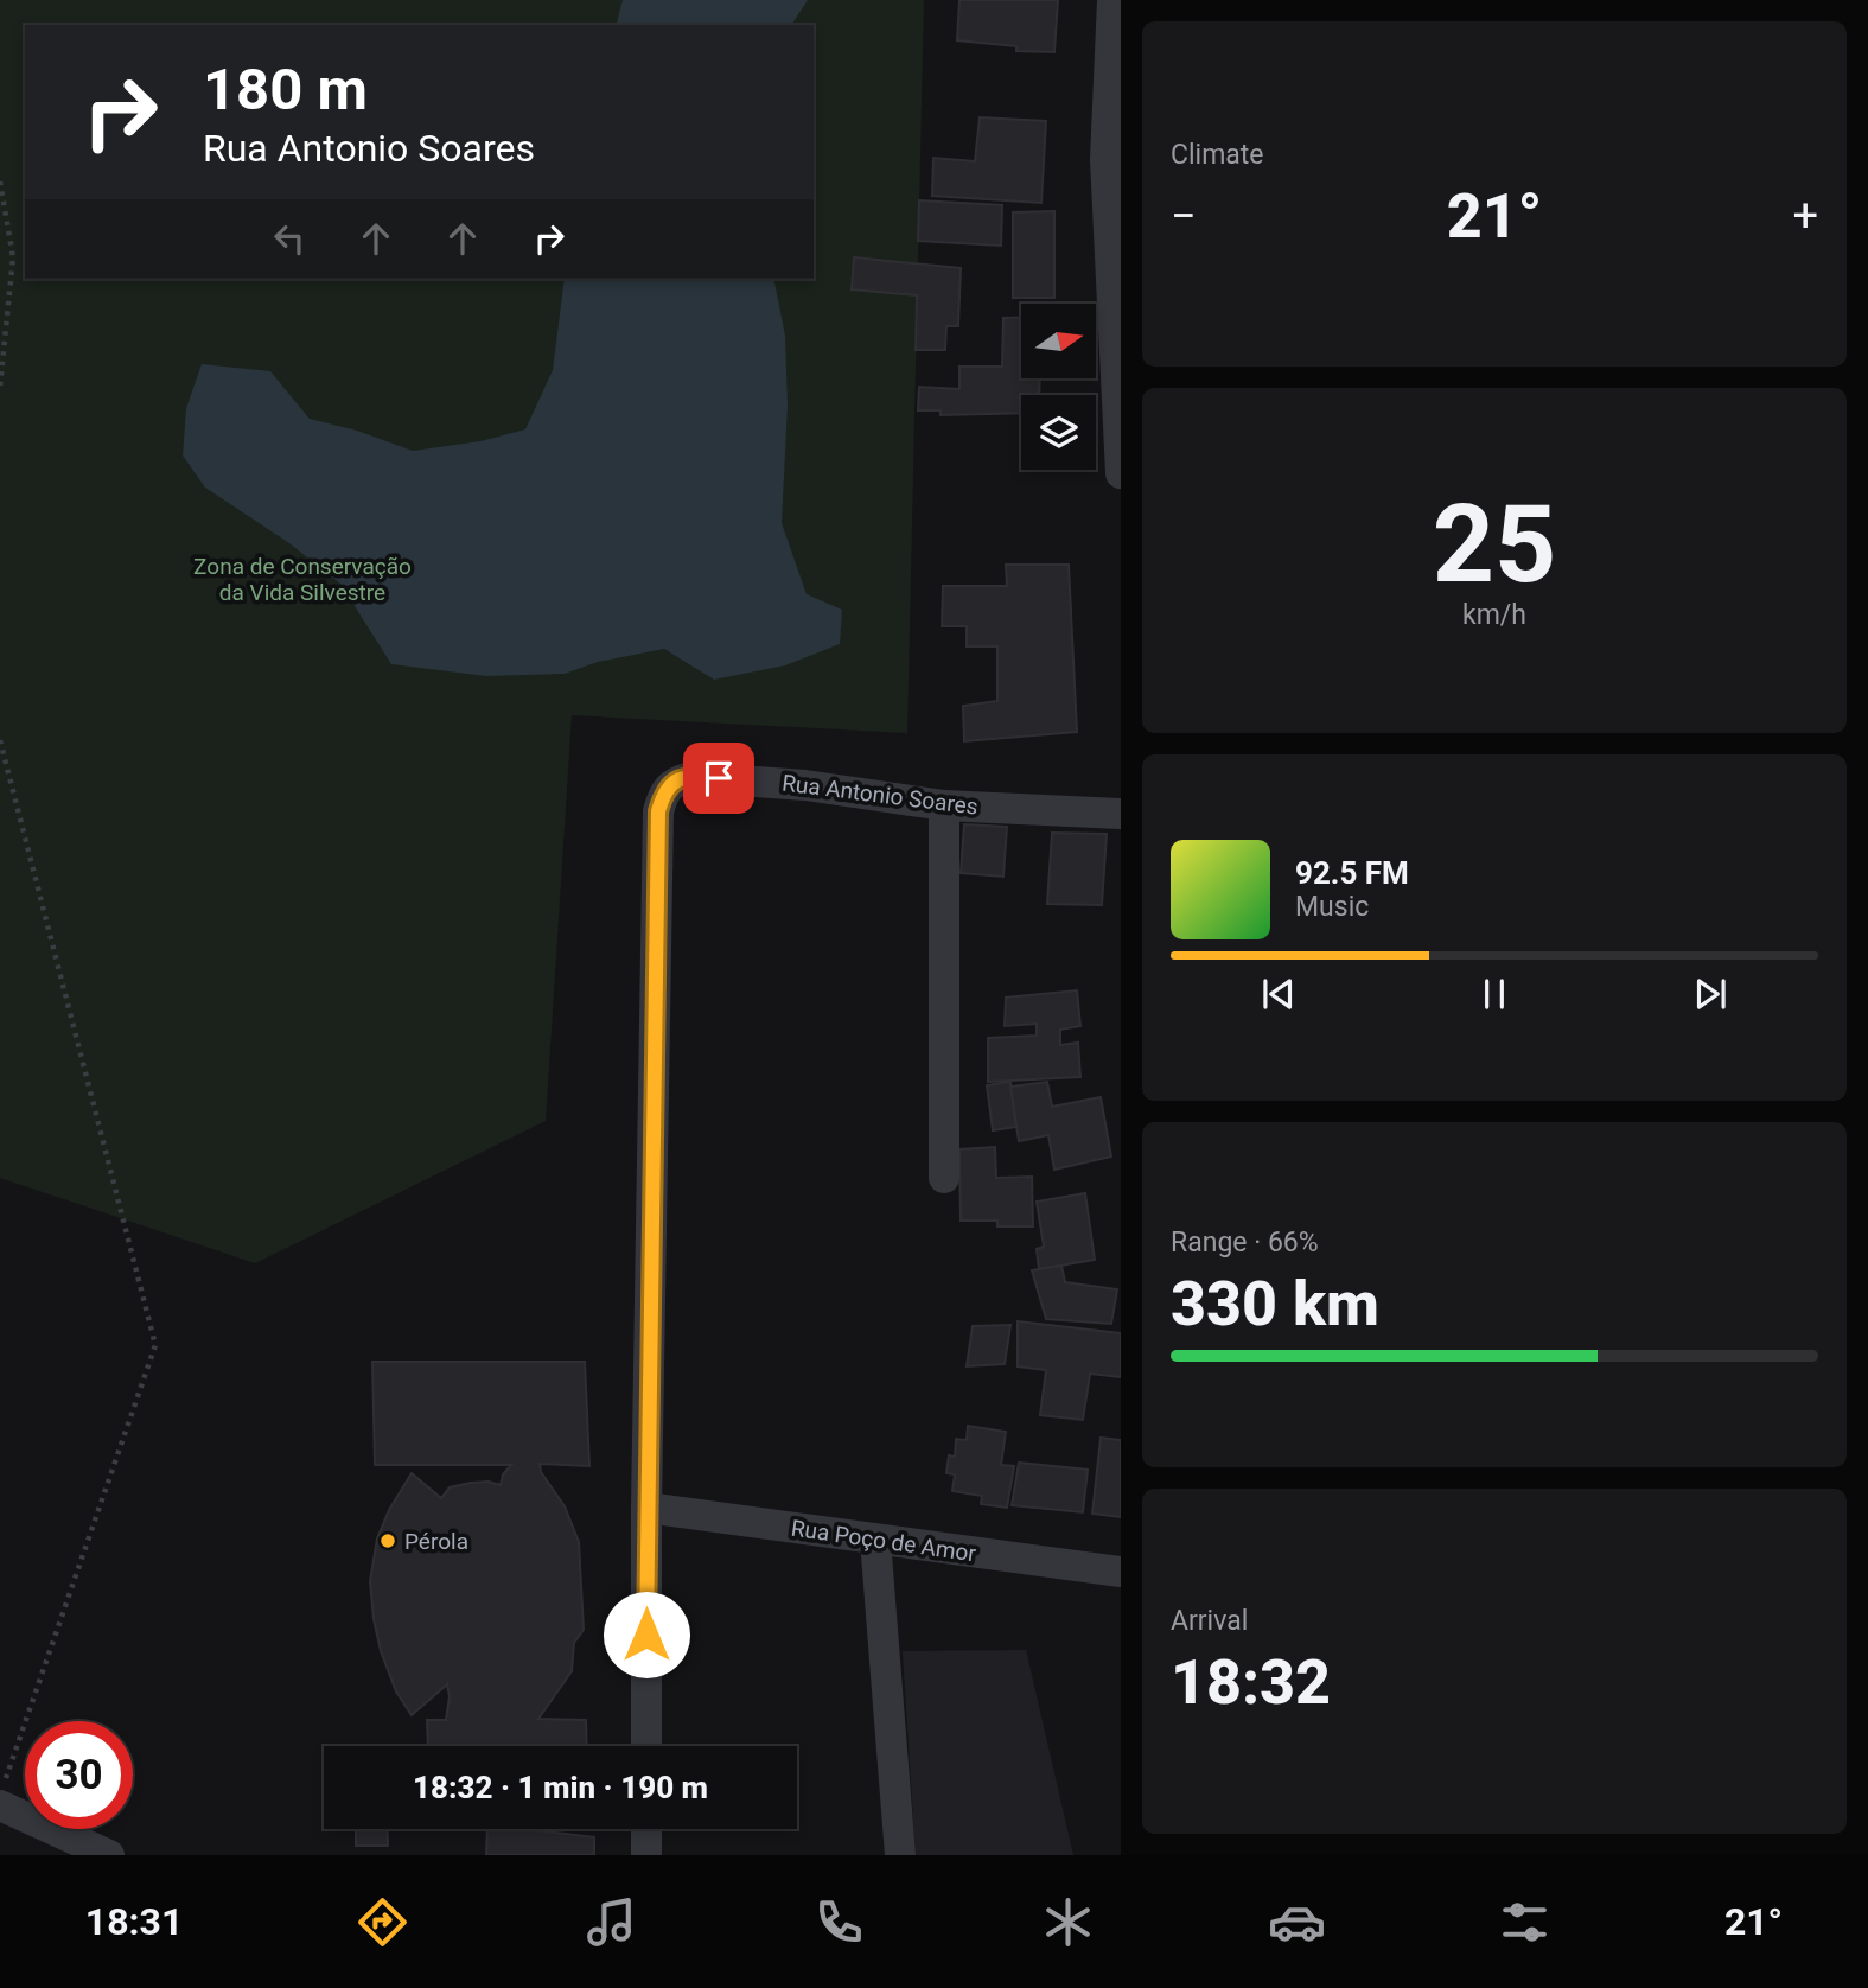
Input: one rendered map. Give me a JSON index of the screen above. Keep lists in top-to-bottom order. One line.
{"streets":{"street":["Rua Antonio Soares","Rua Poço de Amor"]},"crossings":[["Rua Antonio Soares","Rua Poço de Amor"]],"parks":["Zona de Conservação da Vida Silvestre"],"places":["Pérola"],"north":"right","page":{"tile":["Climate",["25","km/h"],["Range · 66%","330 km"],["Arrival","18:32"]],"turn":["180 m","Rua Antonio Soares"],"heat":["−","21°","+"],"song":["92.5 FM","Music"],"limit":"30","trip":"18:32 · 1 min · 190 m","tabs":["18:31","21°"]}}
